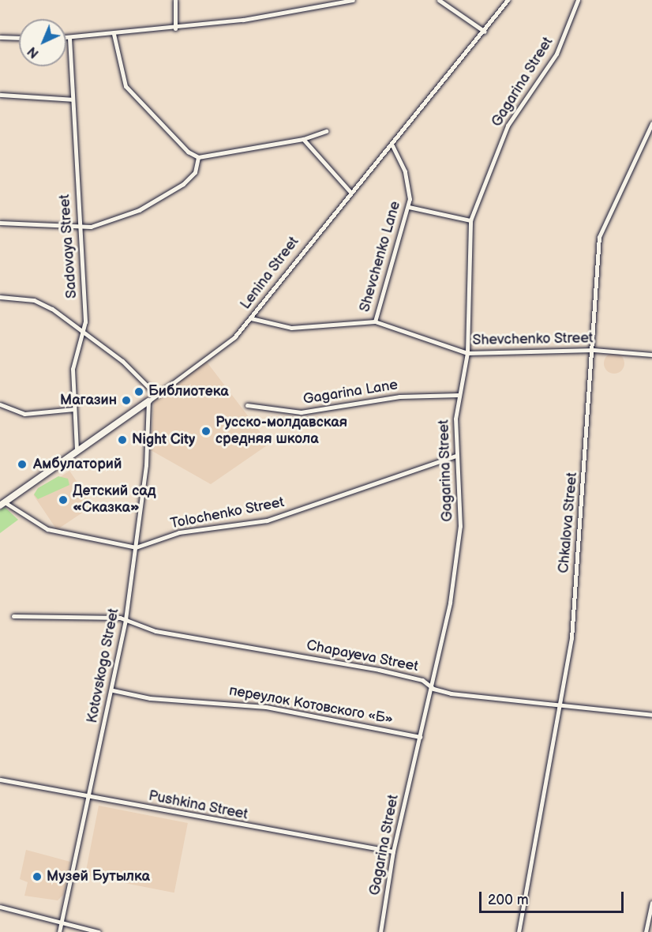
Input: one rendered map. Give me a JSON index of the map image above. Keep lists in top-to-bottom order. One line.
{"streets":{"street":["Gagarina Street","Sadovaya Street","Shevchenko Lane","Lenina Street","Shevchenko Street","Gagarina Lane","Tolochenko Street","Chkalova Street","Chapayeva Street","Kotovskogo Street","переулок Котовского «Б»","Pushkina Street"]},"crossings":[["Gagarina Street","Shevchenko Street"],["Gagarina Street","Gagarina Lane"],["Gagarina Street","Tolochenko Street"],["Gagarina Street","Chapayeva Street"],["Gagarina Street","переулок Котовского «Б»"],["Gagarina Street","Pushkina Street"],["Sadovaya Street","Lenina Street"],["Shevchenko Lane","Lenina Street"],["Shevchenko Lane","Shevchenko Street"],["Lenina Street","Shevchenko Street"],["Lenina Street","Kotovskogo Street"],["Shevchenko Street","Chkalova Street"],["Tolochenko Street","Kotovskogo Street"],["Chkalova Street","Chapayeva Street"],["Chapayeva Street","Kotovskogo Street"],["Kotovskogo Street","переулок Котовского «Б»"],["Kotovskogo Street","Pushkina Street"]],"places":["Библиотека","Магазин","Русско-молдавская средняя школа","Night City","Амбулаторий","Детский сад «Сказка»","Музей Бутылка"],"scale_bar":"200 m","north":"bottom left"}
